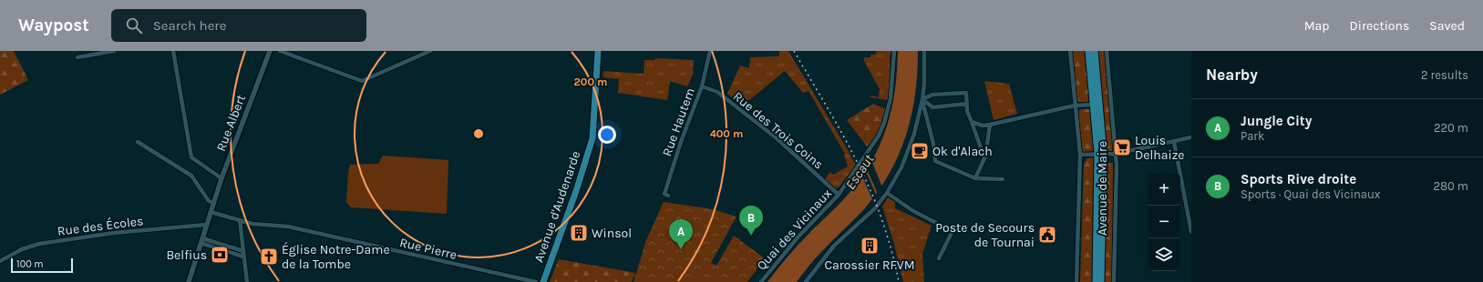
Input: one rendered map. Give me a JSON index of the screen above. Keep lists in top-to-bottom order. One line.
{"streets":{"main road":["Avenue de Maire","Avenue d'Audenarde"],"street":["Rue Hautem","Rue Albert","Rue des Trois Coins","Rue des Écoles","Quai des Vicinaux","Rue Pierre"]},"crossings":[["Rue Hautem","Rue des Trois Coins"],["Rue Albert","Rue des Écoles"],["Rue Albert","Rue Pierre"],["Rue des Trois Coins","Quai des Vicinaux"]],"water":["Escaut"],"places":{"supermarket":["Louis Delhaize"],"cafe":["Ok d'Alach"],"building":["Winsol","Carossier RFVM"],"public building":["Poste de Secours de Tournai"],"bank":["Belfius"],"church":["Église Notre-Dame de la Tombe"]},"scale_bar":"100 m","page":{"header":"Waypost","search":"Search here","nav":["Map","Directions","Saved"],"heading":["Nearby","2 results"],"list":[{"mark":"A","name":"Jungle City","note":"Park","value":"220 m"},{"mark":"B","name":"Sports Rive droite","note":"Sports · Quai des Vicinaux","value":"280 m"}],"map_buttons":["+","−"],"pins":["B","A"],"scale":"100 m"},"rings":["200 m","400 m"]}
